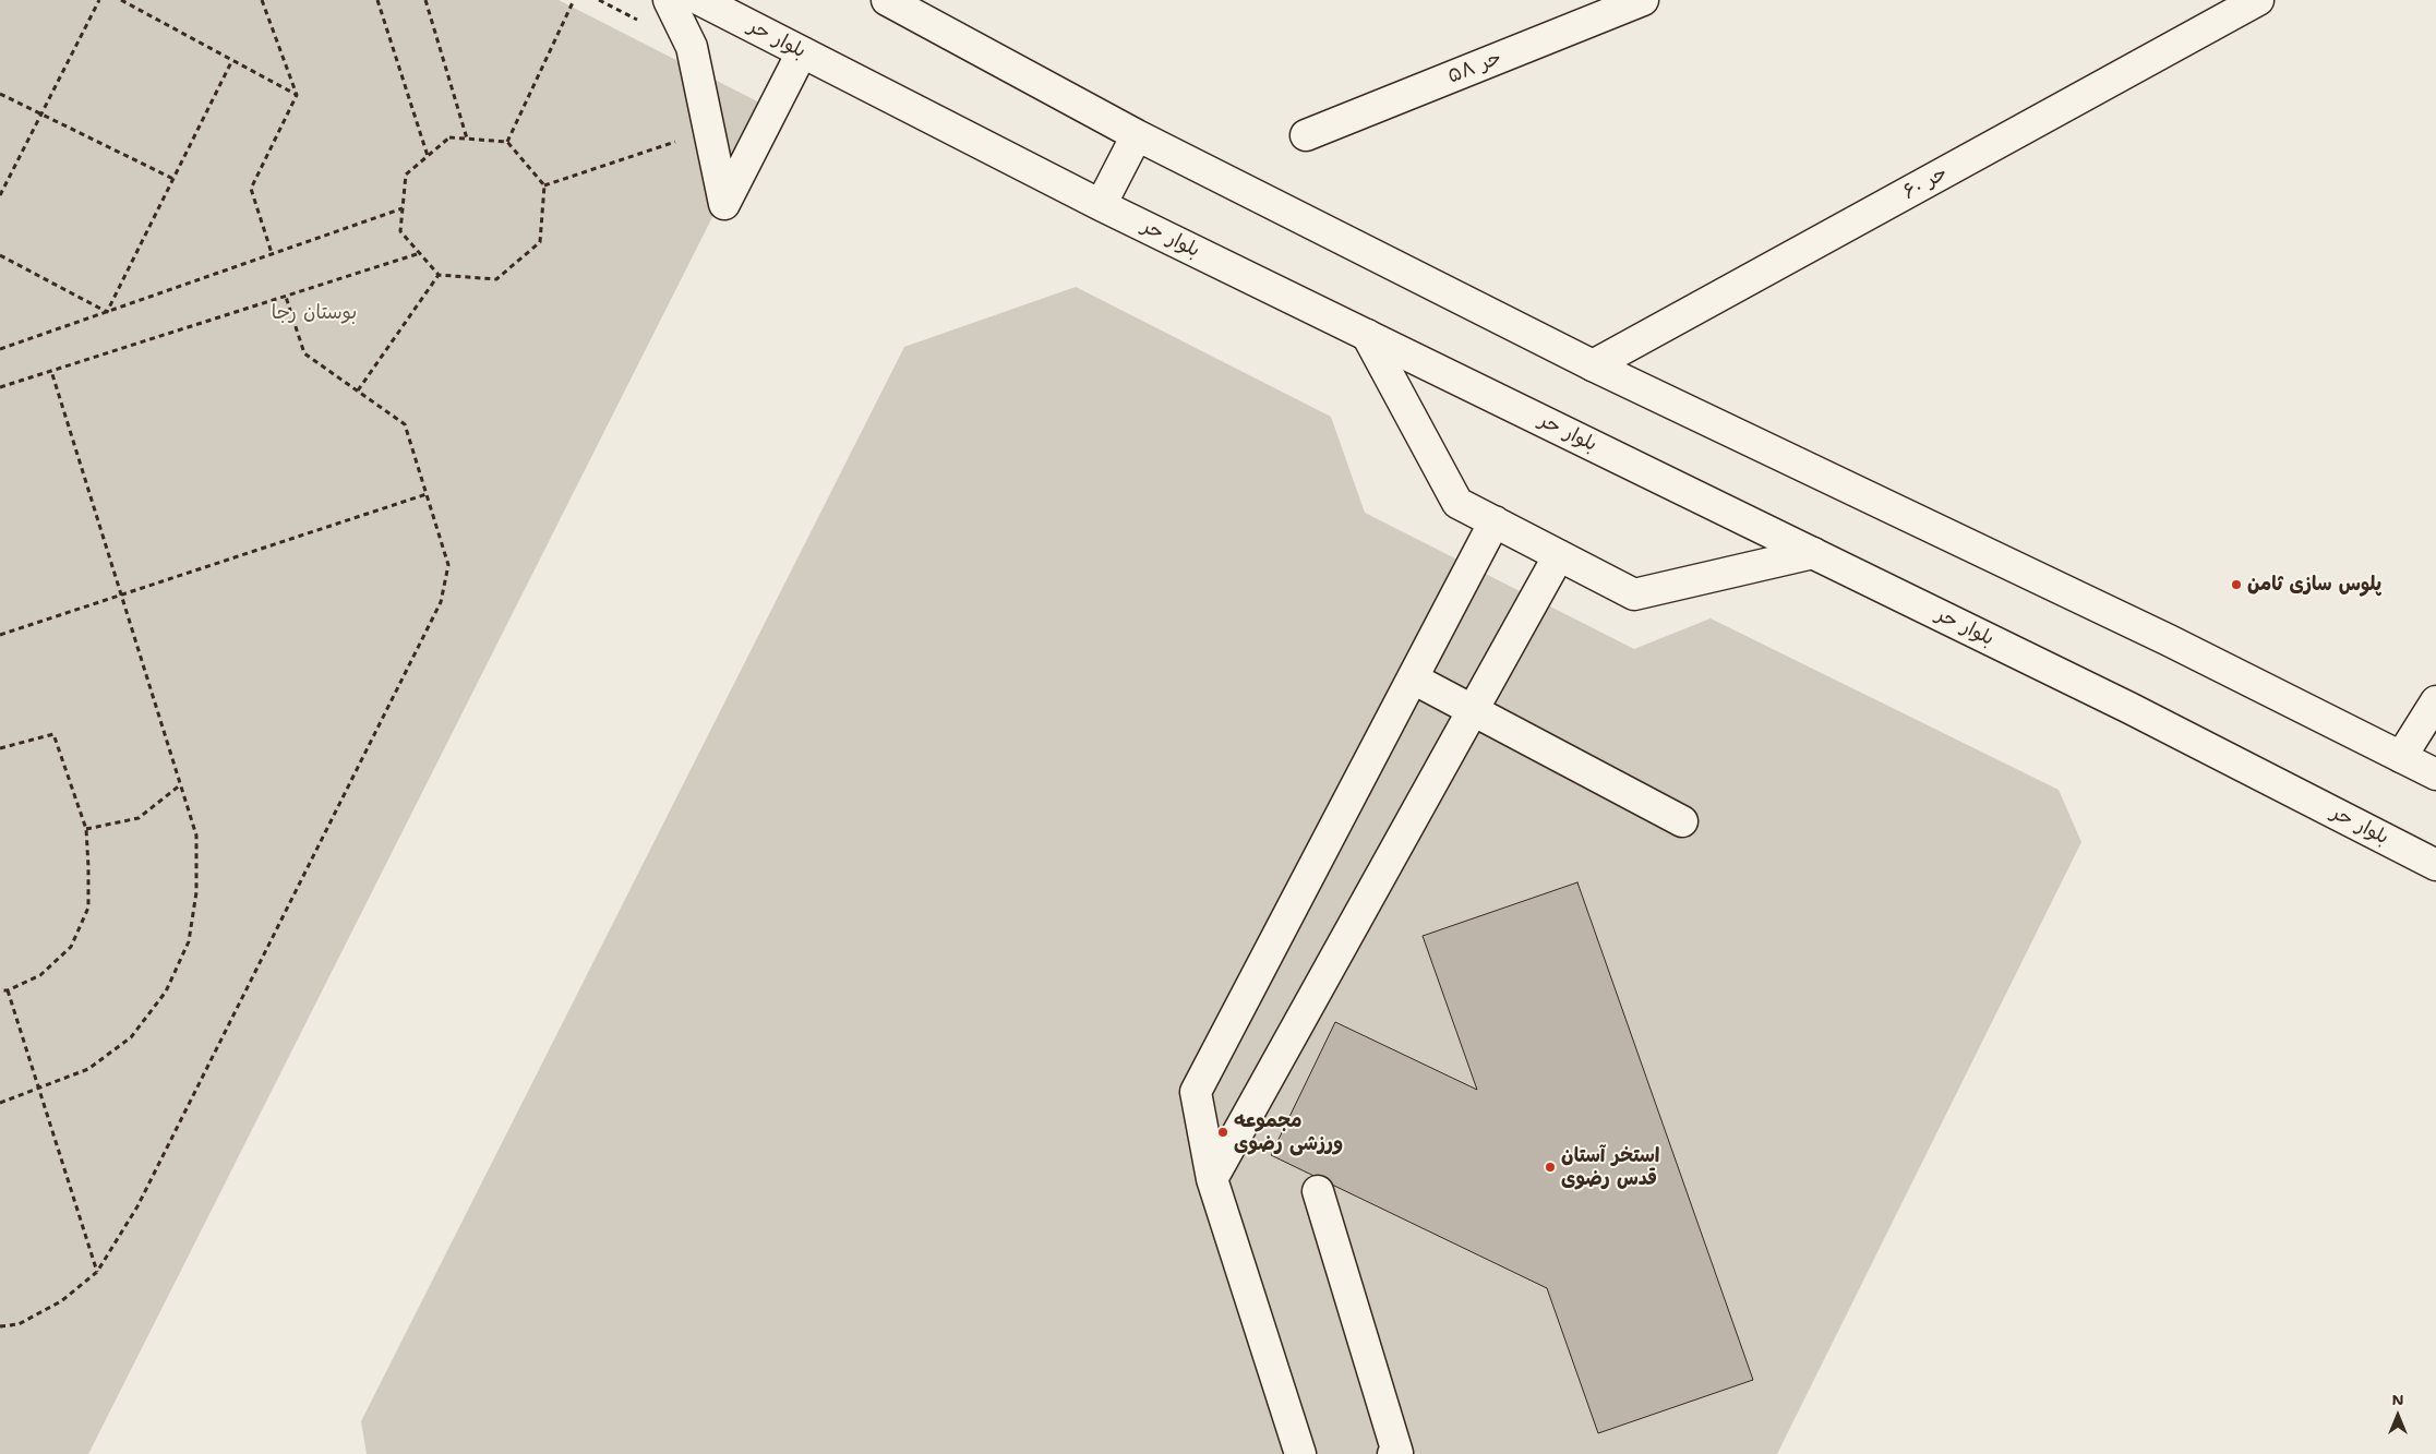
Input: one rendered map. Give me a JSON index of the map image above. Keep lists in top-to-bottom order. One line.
{"streets":{"main road":["بلوار حر","حر ۵۸","حر ۶۰"]},"parks":["بوستان رجا"],"places":["پلوس سازی ثامن","مجموعه ورزشی رضوی","استخر آستان قدس رضوی"],"north":"top"}
